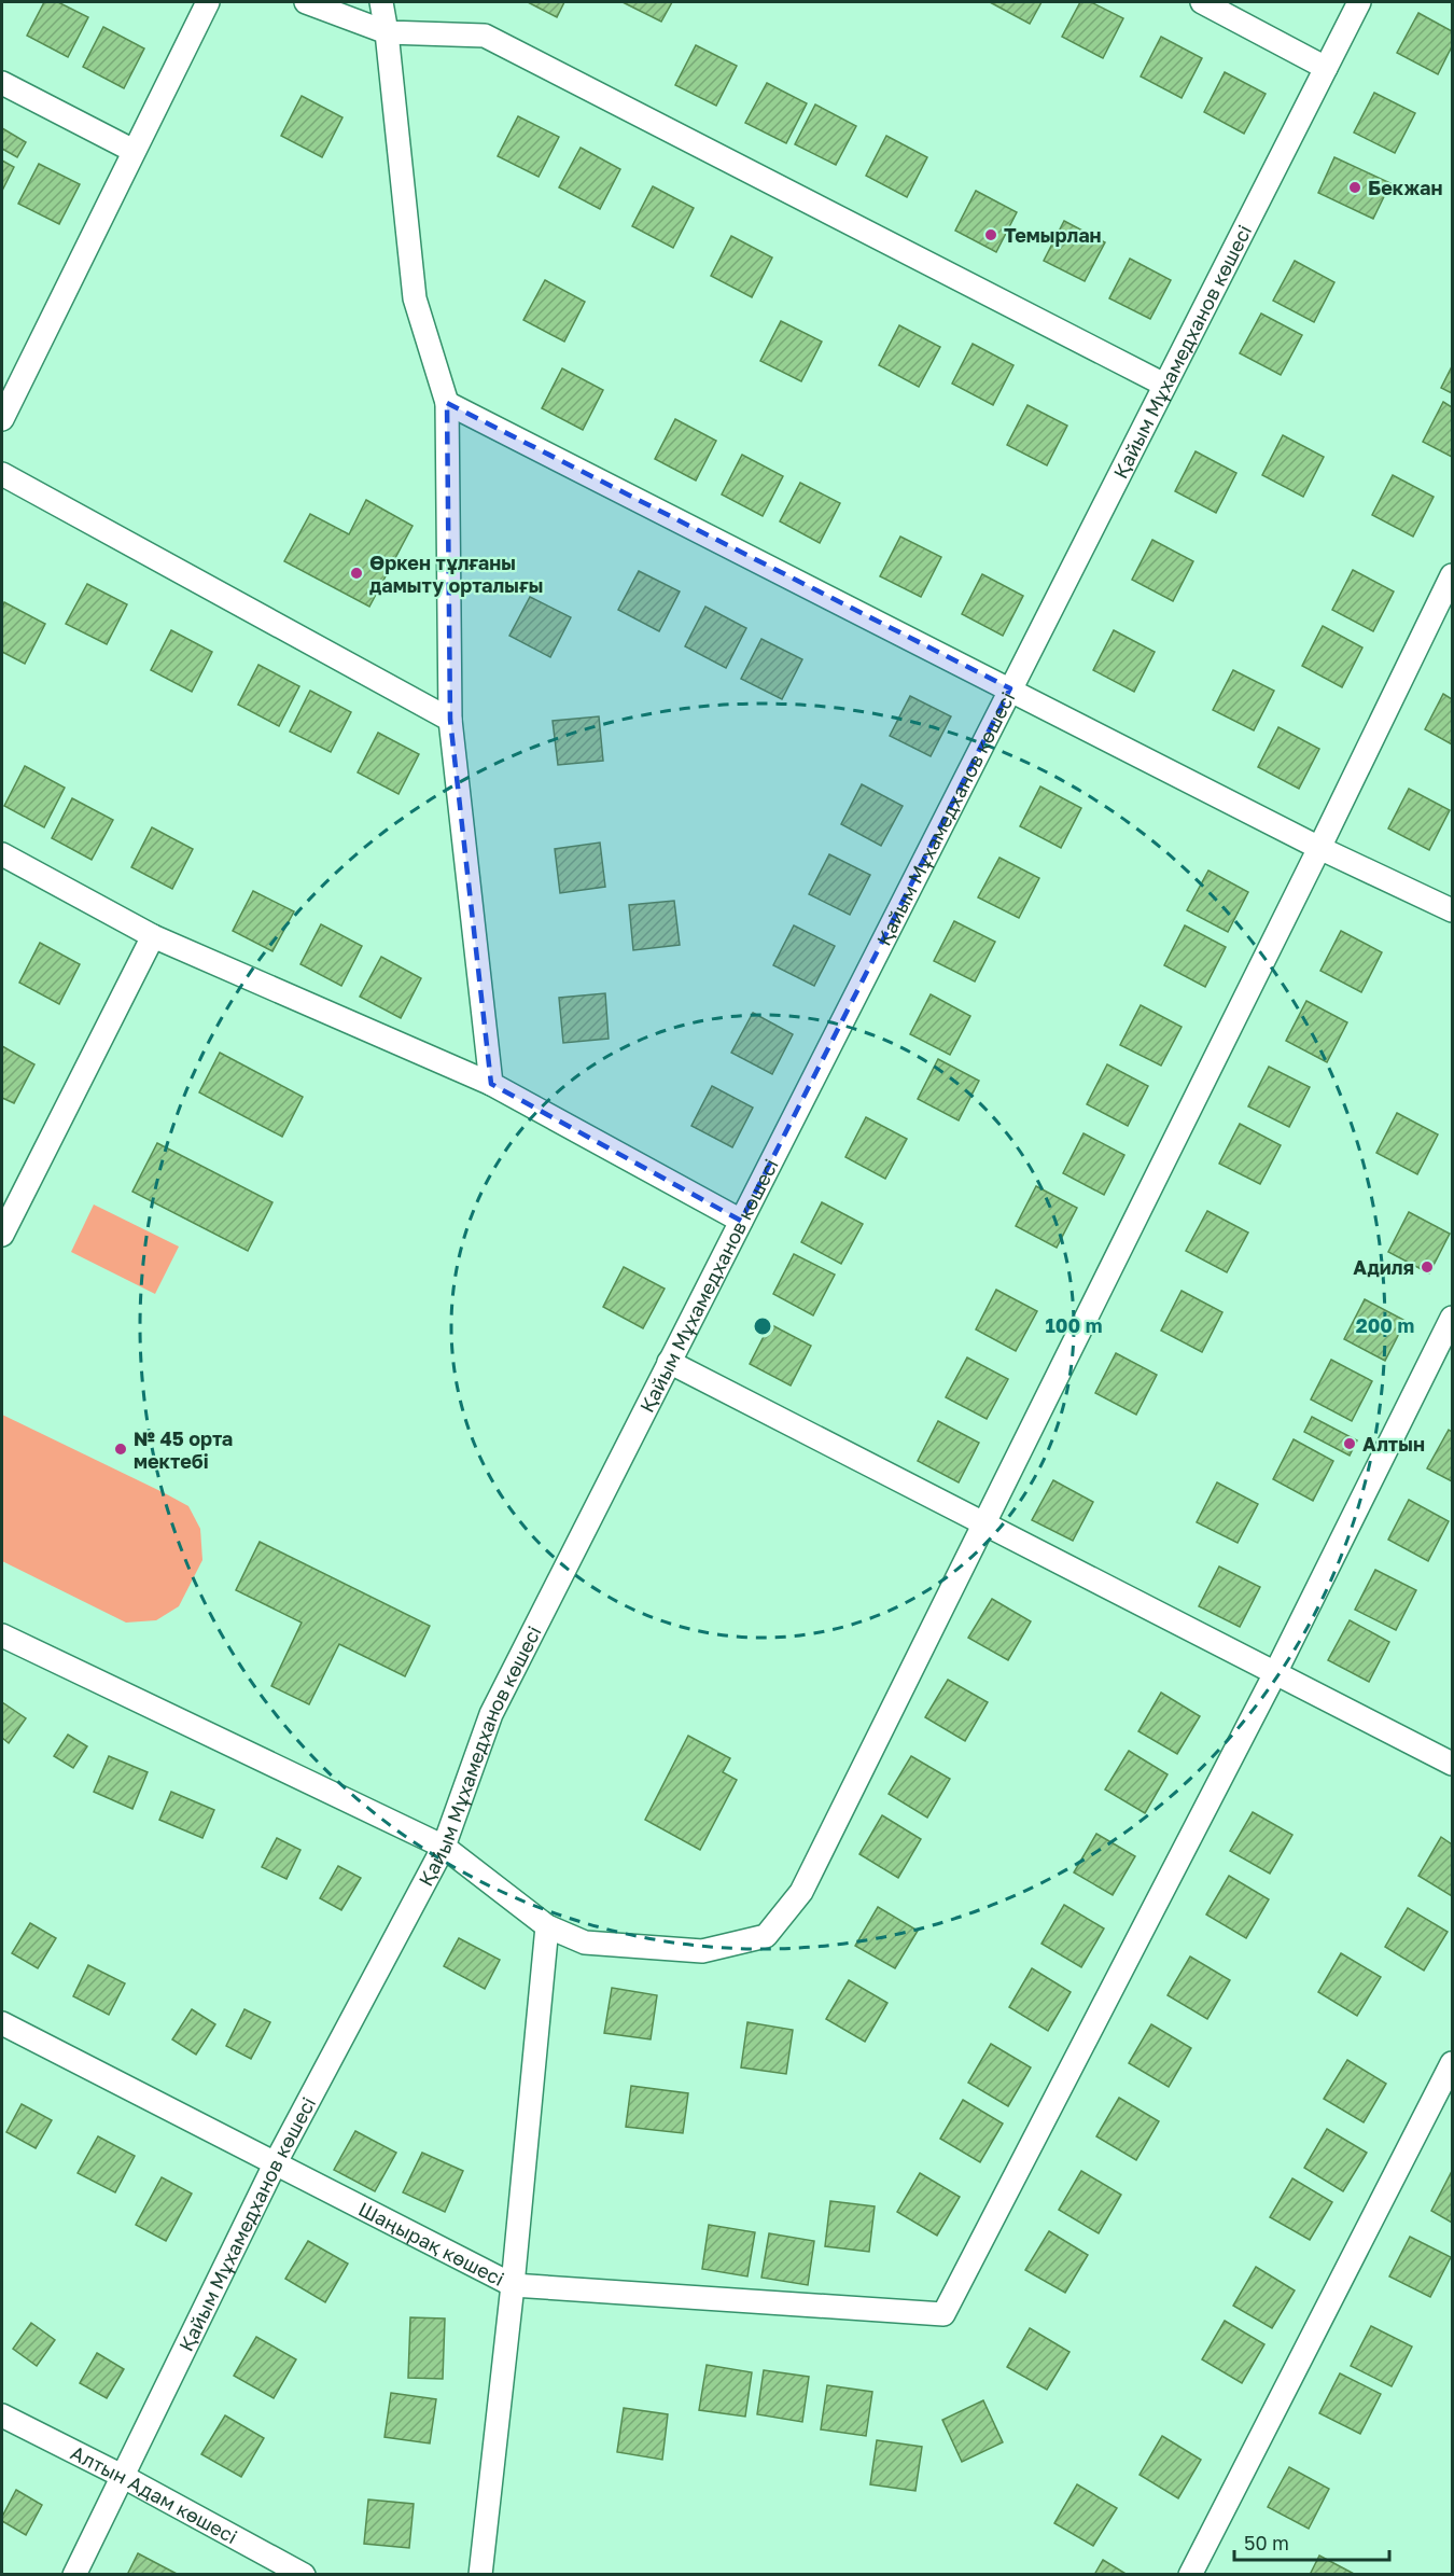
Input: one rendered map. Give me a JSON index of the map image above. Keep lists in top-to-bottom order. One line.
{"streets":{"street":["Қайым Мұхамедханов көшесі","Шаңырақ көшесі","Алтын Адам көшесі"]},"crossings":[["Қайым Мұхамедханов көшесі","Шаңырақ көшесі"],["Қайым Мұхамедханов көшесі","Алтын Адам көшесі"]],"places":["Бекжан","Темырлан","Өркен тұлғаны дамыту орталығы","Адиля","Алтын","№ 45 орта мектебі"],"scale_bar":"50 m","rings":["100 m","200 m"]}
